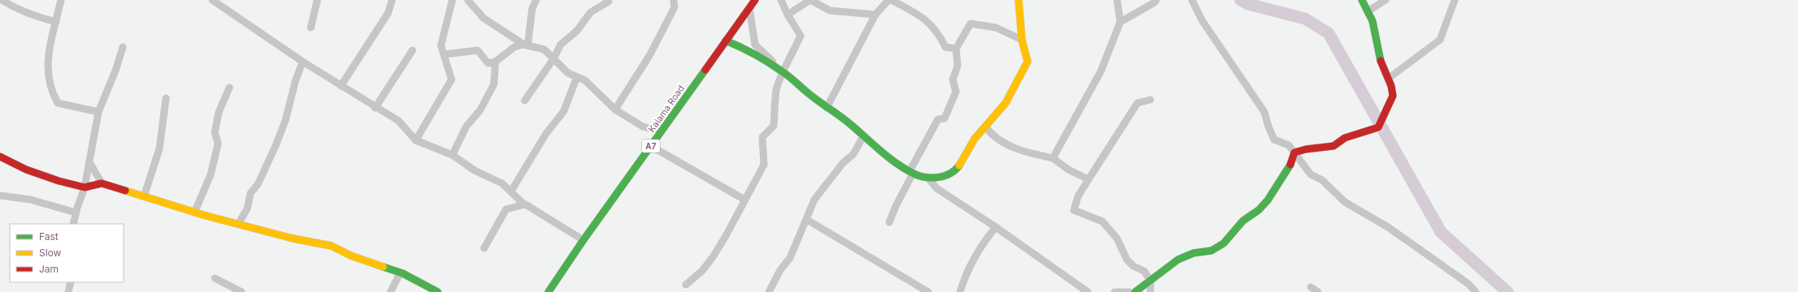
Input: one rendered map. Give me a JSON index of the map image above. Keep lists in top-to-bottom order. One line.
{"streets":{"main road":["Kaiama Road","A7"]},"legend":["Fast","Slow","Jam"]}
